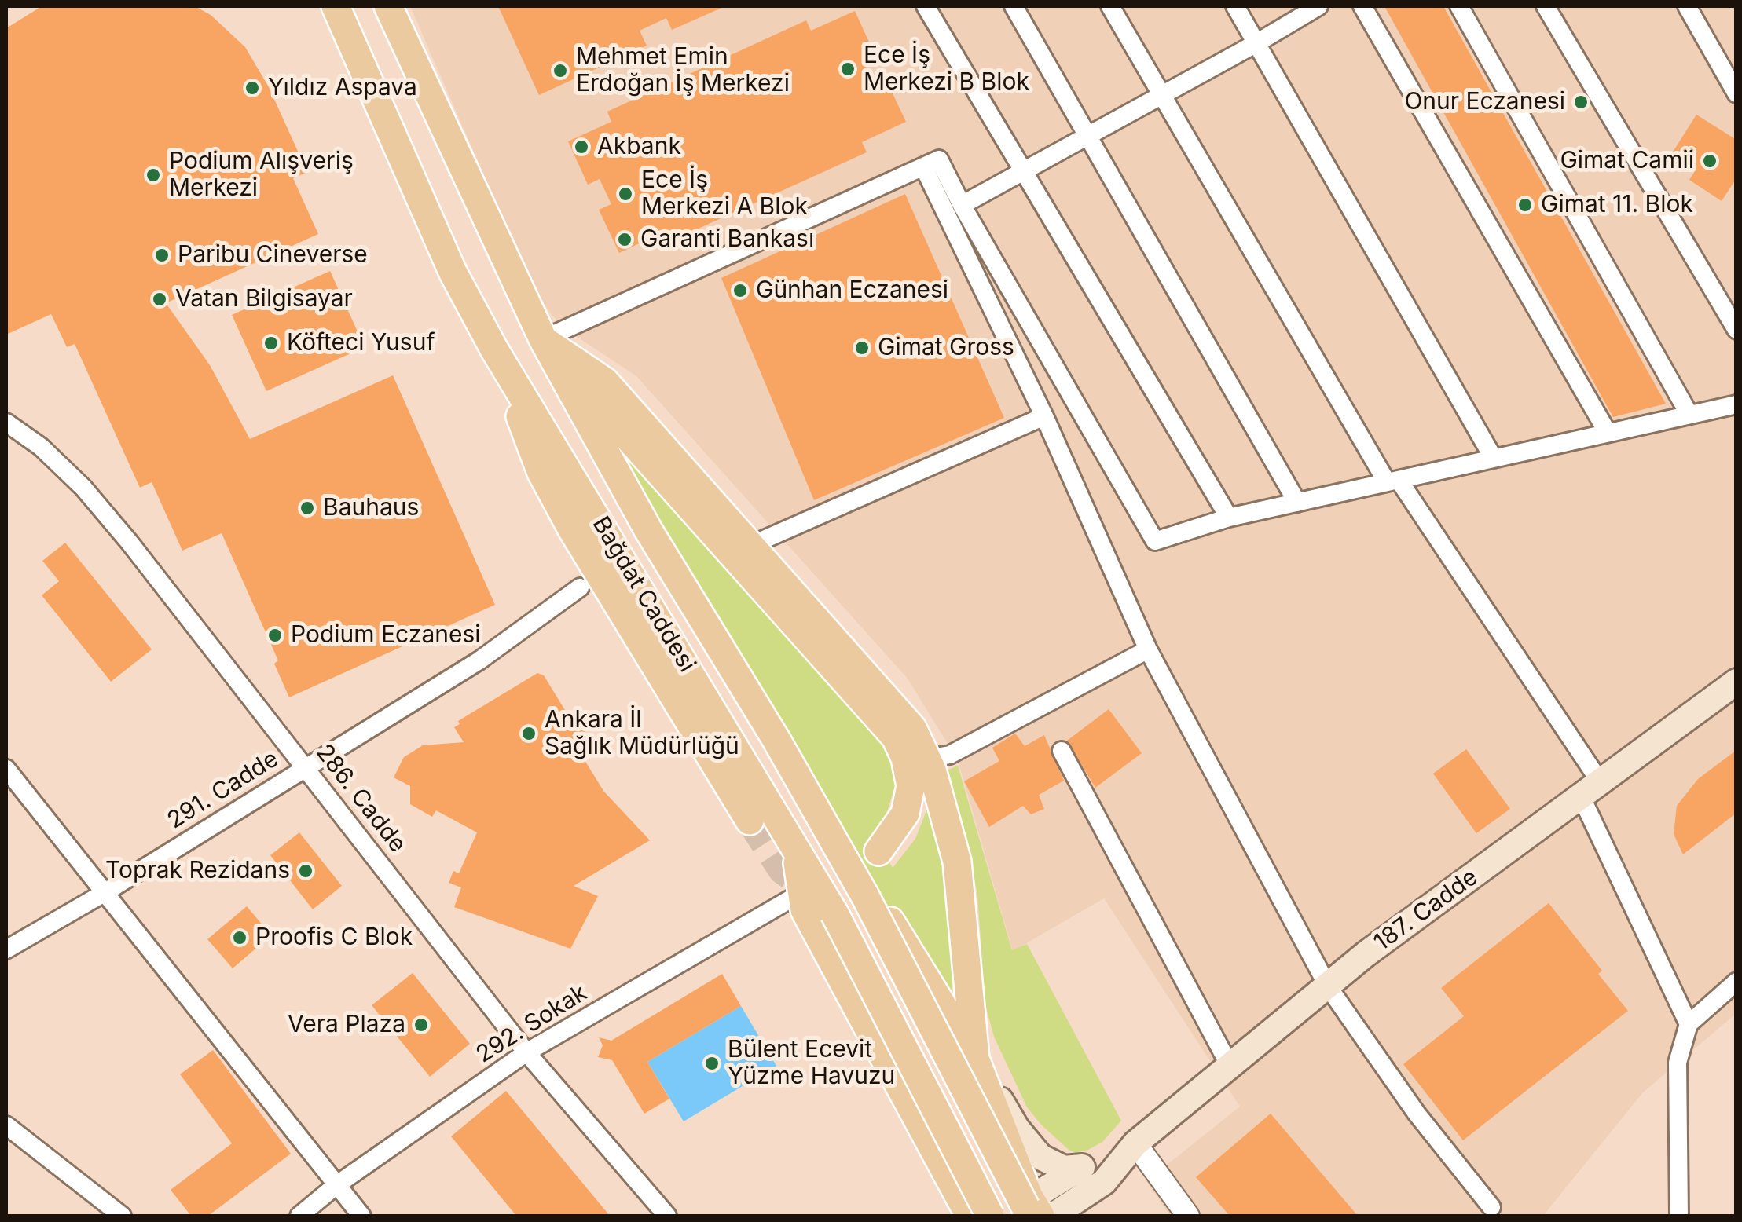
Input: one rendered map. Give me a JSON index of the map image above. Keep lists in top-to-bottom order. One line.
{"streets":{"main road":["Bağdat Caddesi","187. Cadde"],"street":["291. Cadde","286. Cadde","292. Sokak"]},"crossings":[["291. Cadde","286. Cadde"],["286. Cadde","292. Sokak"]],"places":["Ece İş Merkezi B Blok","Mehmet Emin Erdoğan İş Merkezi","Yıldız Aspava","Onur Eczanesi","Akbank","Gimat Camii","Podium Alışveriş Merkezi","Ece İş Merkezi A Blok","Gimat 11. Blok","Garanti Bankası","Paribu Cineverse","Günhan Eczanesi","Vatan Bilgisayar","Köfteci Yusuf","Gimat Gross","Bauhaus","Podium Eczanesi","Ankara İl Sağlık Müdürlüğü","Toprak Rezidans","Proofis C Blok","Vera Plaza","Bülent Ecevit Yüzme Havuzu"]}
